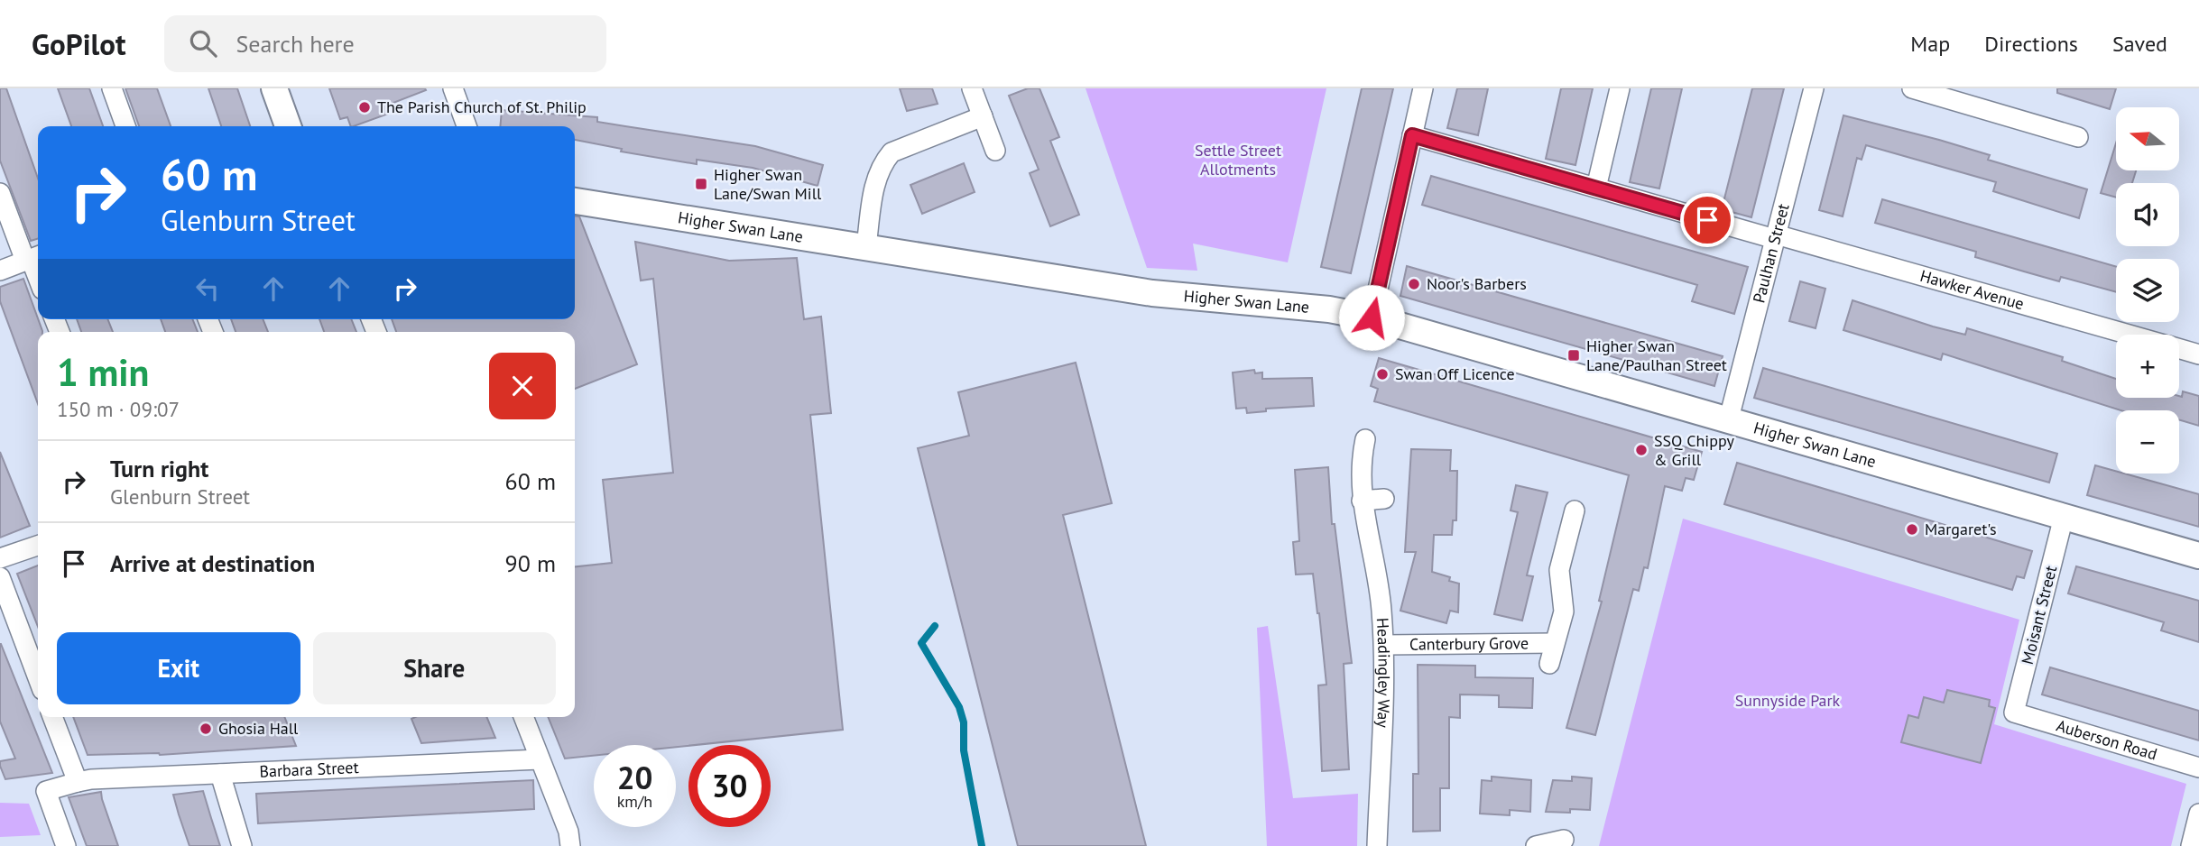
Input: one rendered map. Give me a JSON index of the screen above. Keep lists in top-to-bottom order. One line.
{"streets":{"street":["Higher Swan Lane","Paulhan Street","Hawker Avenue","Moisant Street","Canterbury Grove","Headingley Way","Auberson Road","Barbara Street"]},"crossings":[["Higher Swan Lane","Paulhan Street"],["Higher Swan Lane","Moisant Street"],["Paulhan Street","Hawker Avenue"],["Moisant Street","Auberson Road"],["Canterbury Grove","Headingley Way"]],"parks":["Settle Street Allotments","Sunnyside Park"],"places":{"other":["The Parish Church of St. Philip","Noor's Barbers","Swan Off Licence","SSQ Chippy & Grill","Margaret's","Ghosia Hall"],"transit":["Higher Swan Lane/Swan Mill","Higher Swan Lane/Paulhan Street"]},"north":"left","page":{"header":"GoPilot","search":"Search here","nav":["Map","Directions","Saved"],"map_buttons":["+","−"],"turn":["60 m","Glenburn Street"],"heading":["1 min","150 m · 09:07"],"list":[{"name":"Turn right","note":"Glenburn Street","value":"60 m"},{"name":"Arrive at destination","value":"90 m"}],"buttons":["Exit","Share"],"speed":"20 km/h","limit":"30"}}
